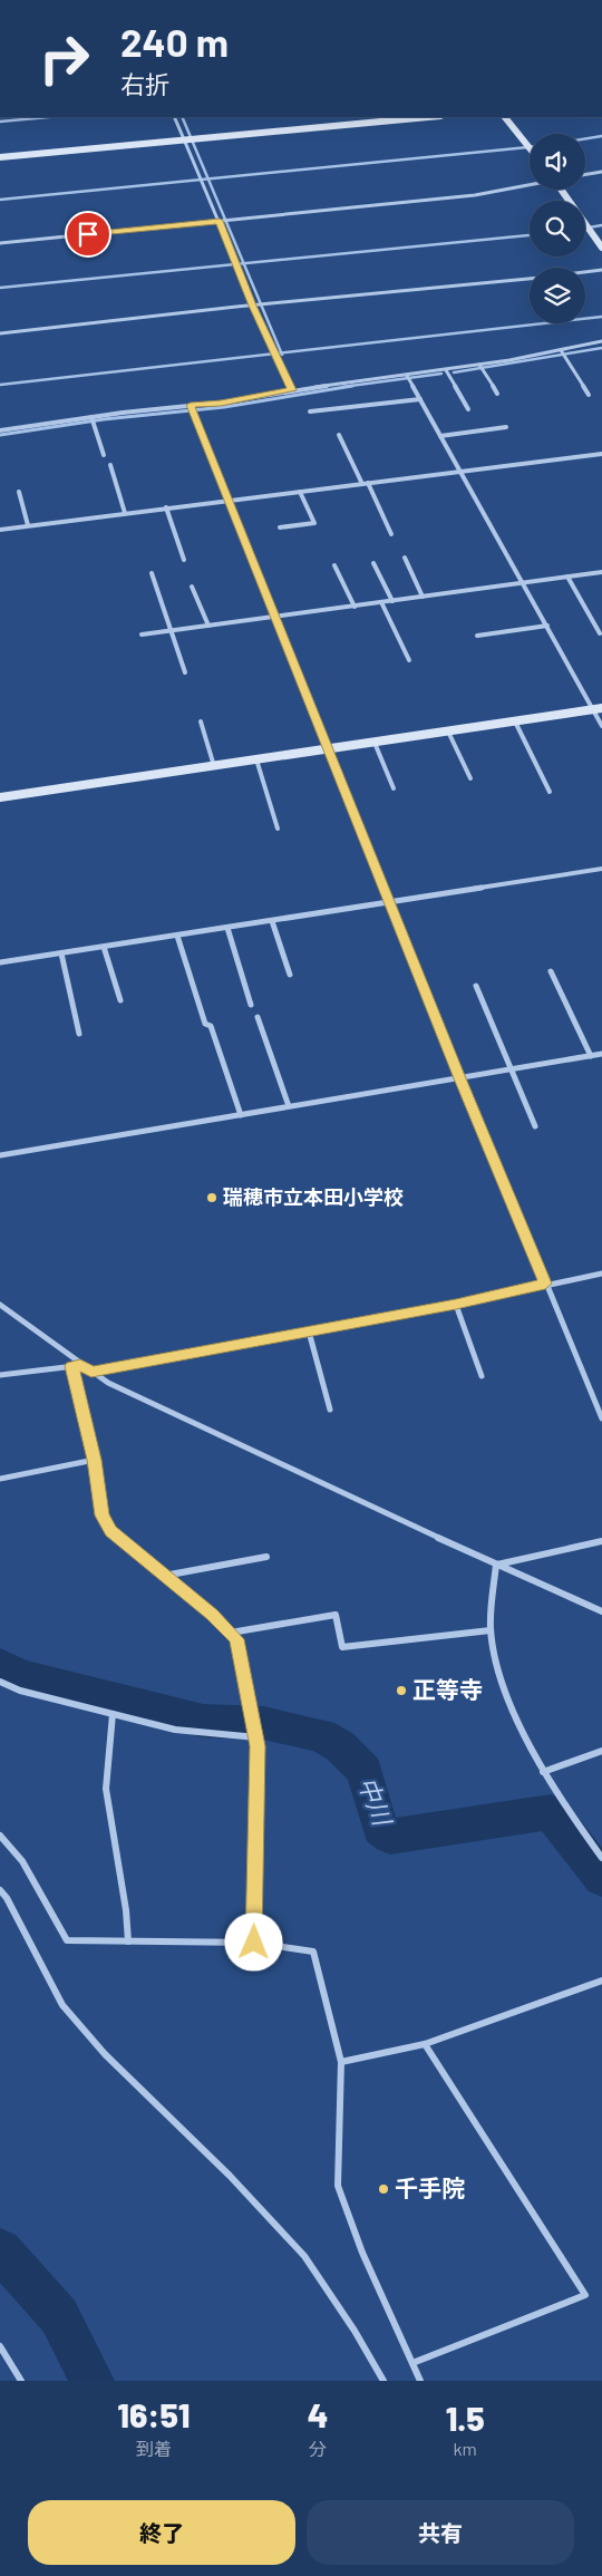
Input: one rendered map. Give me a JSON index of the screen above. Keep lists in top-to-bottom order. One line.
{"water":["中川"],"places":["瑞穂市立本田小学校","正等寺","千手院"],"page":{"turn":["240 m","右折"],"eta":["16:51","到着","4","分","1.5","km"],"buttons":["終了","共有"]}}
